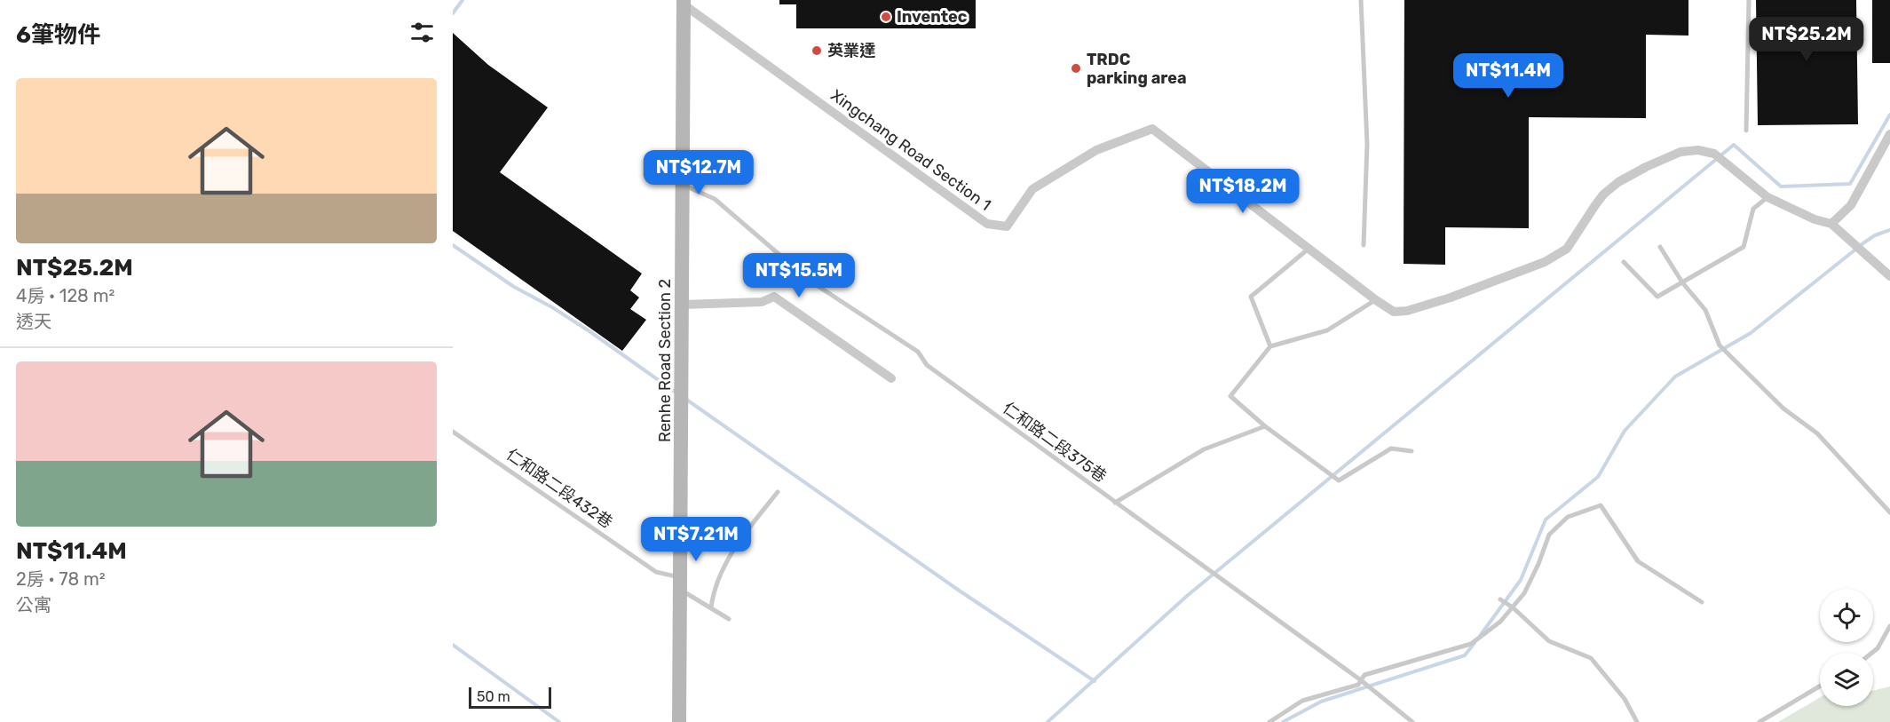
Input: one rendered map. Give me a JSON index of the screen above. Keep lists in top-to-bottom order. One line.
{"streets":{"main road":["Renhe Road Section 2"],"street":["Xingchang Road Section 1"],"lane":["仁和路二段375巷","仁和路二段432巷"]},"crossings":[["Xingchang Road Section 1","Renhe Road Section 2"],["Renhe Road Section 2","仁和路二段375巷"],["Renhe Road Section 2","仁和路二段432巷"]],"places":["Inventec","英業達","TRDC parking area"],"scale_bar":"50 m","page":{"heading":"6筆物件","price":["NT$25.2M","NT$11.4M","NT$12.7M","NT$18.2M","NT$15.5M","NT$7.21M"],"list":[{"name":"NT$25.2M","note":"4房 · 128 m² · 透天"},{"name":"NT$11.4M","note":"2房 · 78 m² · 公寓"}],"scale":"50 m"}}
